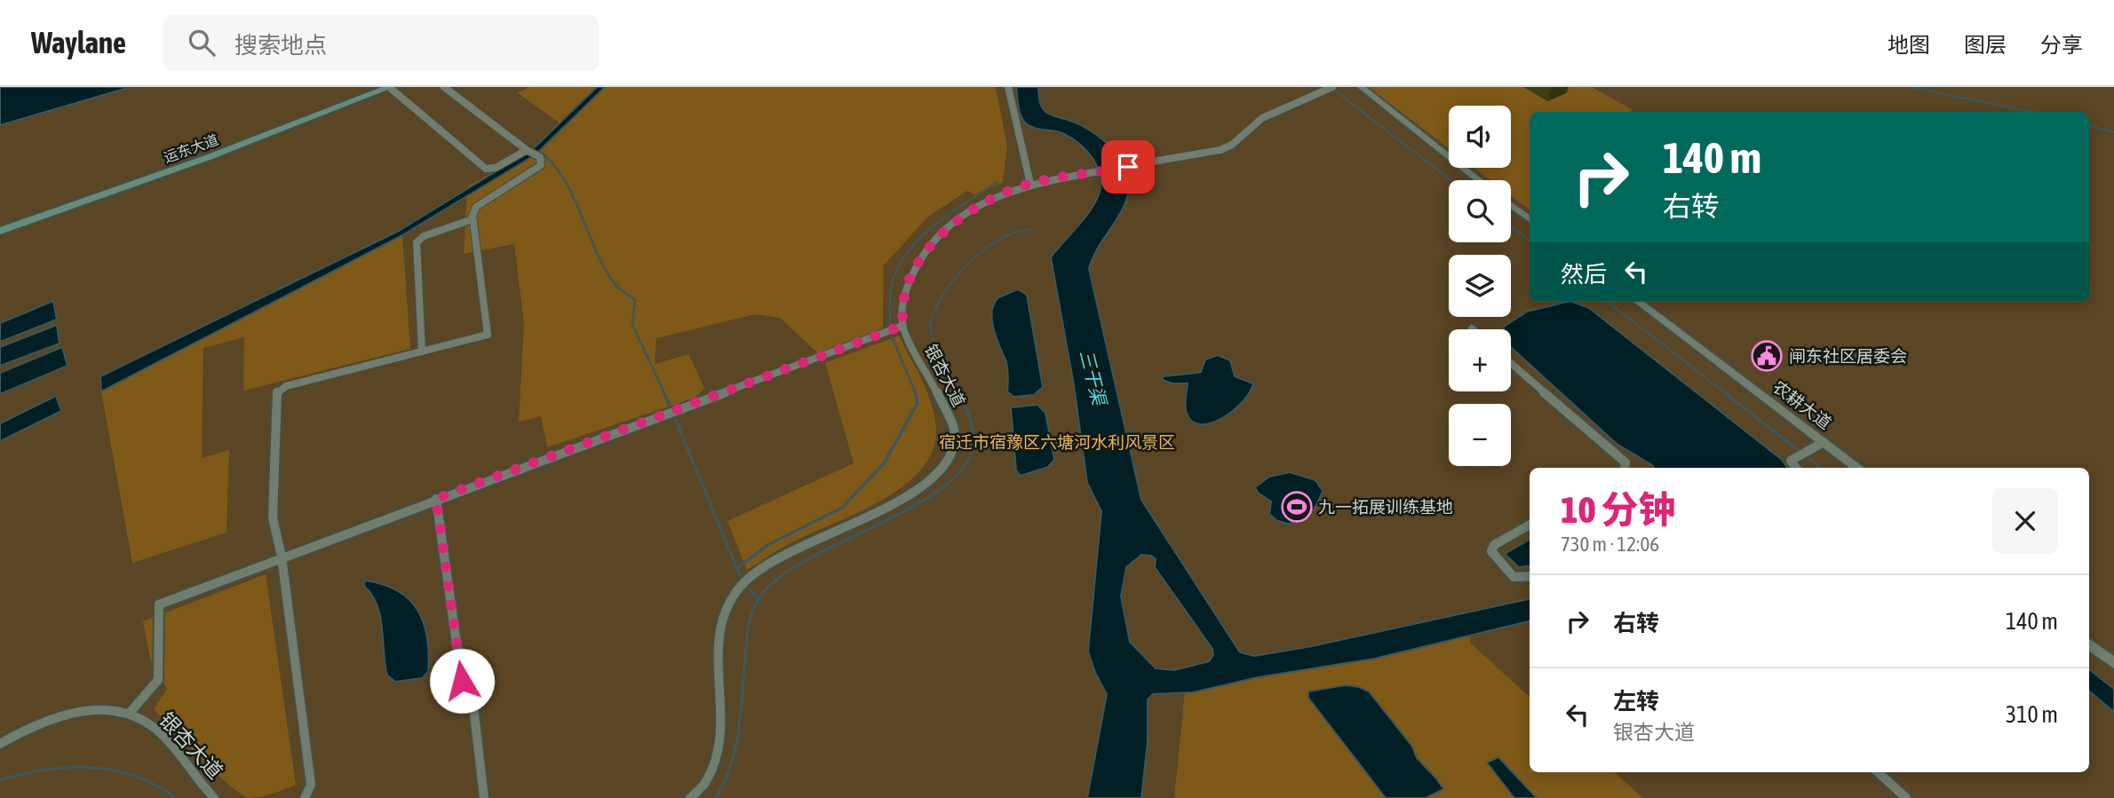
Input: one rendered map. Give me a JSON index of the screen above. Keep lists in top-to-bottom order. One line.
{"streets":{"main road":["运东大道"],"street":["银杏大道","农耕大道"]},"water":["三干渠"],"parks":["宿迁市宿豫区六塘河水利风景区"],"places":{"public building":["闸东社区居委会"],"sports":["九一拓展训练基地"]},"page":{"header":"Waylane","search":"搜索地点","nav":["地图","图层","分享"],"map_buttons":["+","−"],"turn":["140 m","右转"],"then":"然后","heading":["10 分钟","730 m · 12:06"],"list":[{"name":"右转","value":"140 m"},{"name":"左转","note":"银杏大道","value":"310 m"}]}}
